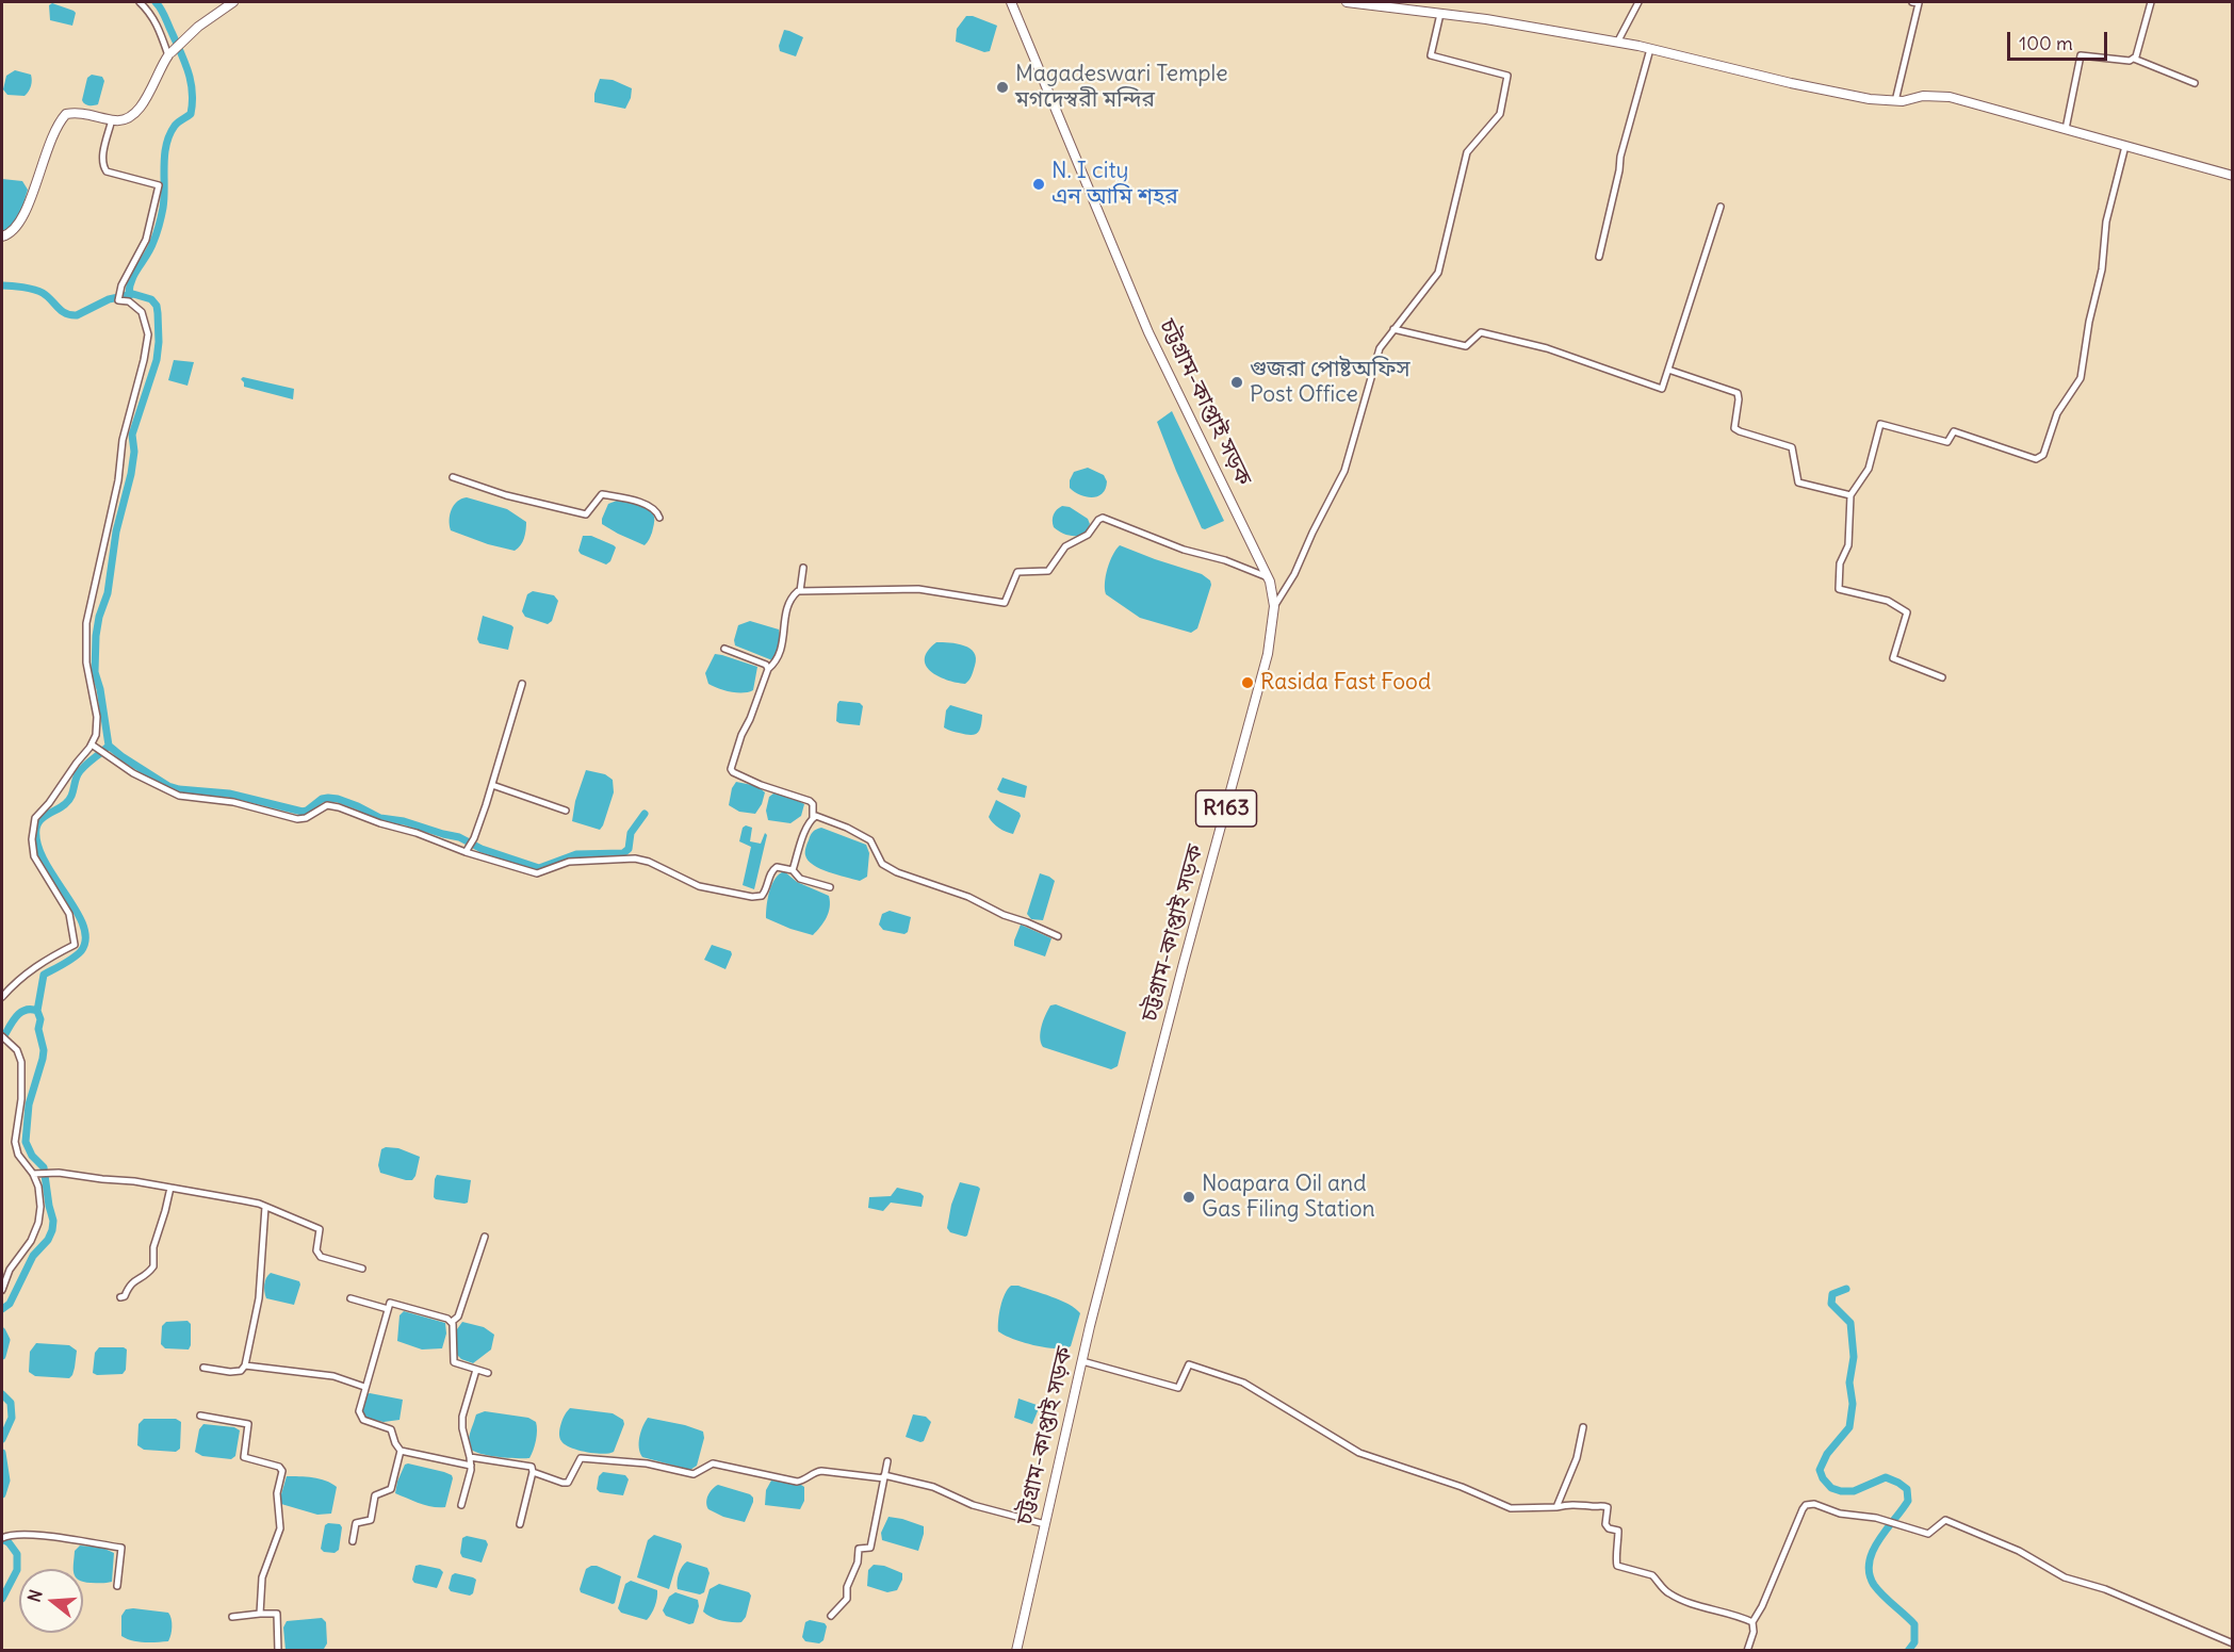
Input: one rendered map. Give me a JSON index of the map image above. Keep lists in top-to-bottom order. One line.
{"streets":{"main road":["চট্টগ্রাম-কাপ্তাই সড়ক","R163"]},"places":["Magadeswari Temple মগদেস্বরী মন্দির","N. I city এন আমি শহর","গুজরা পোষ্টঅফিস Post Office","Rasida Fast Food","Noapara Oil and Gas Filing Station"],"scale_bar":"100 m","north":"left"}
